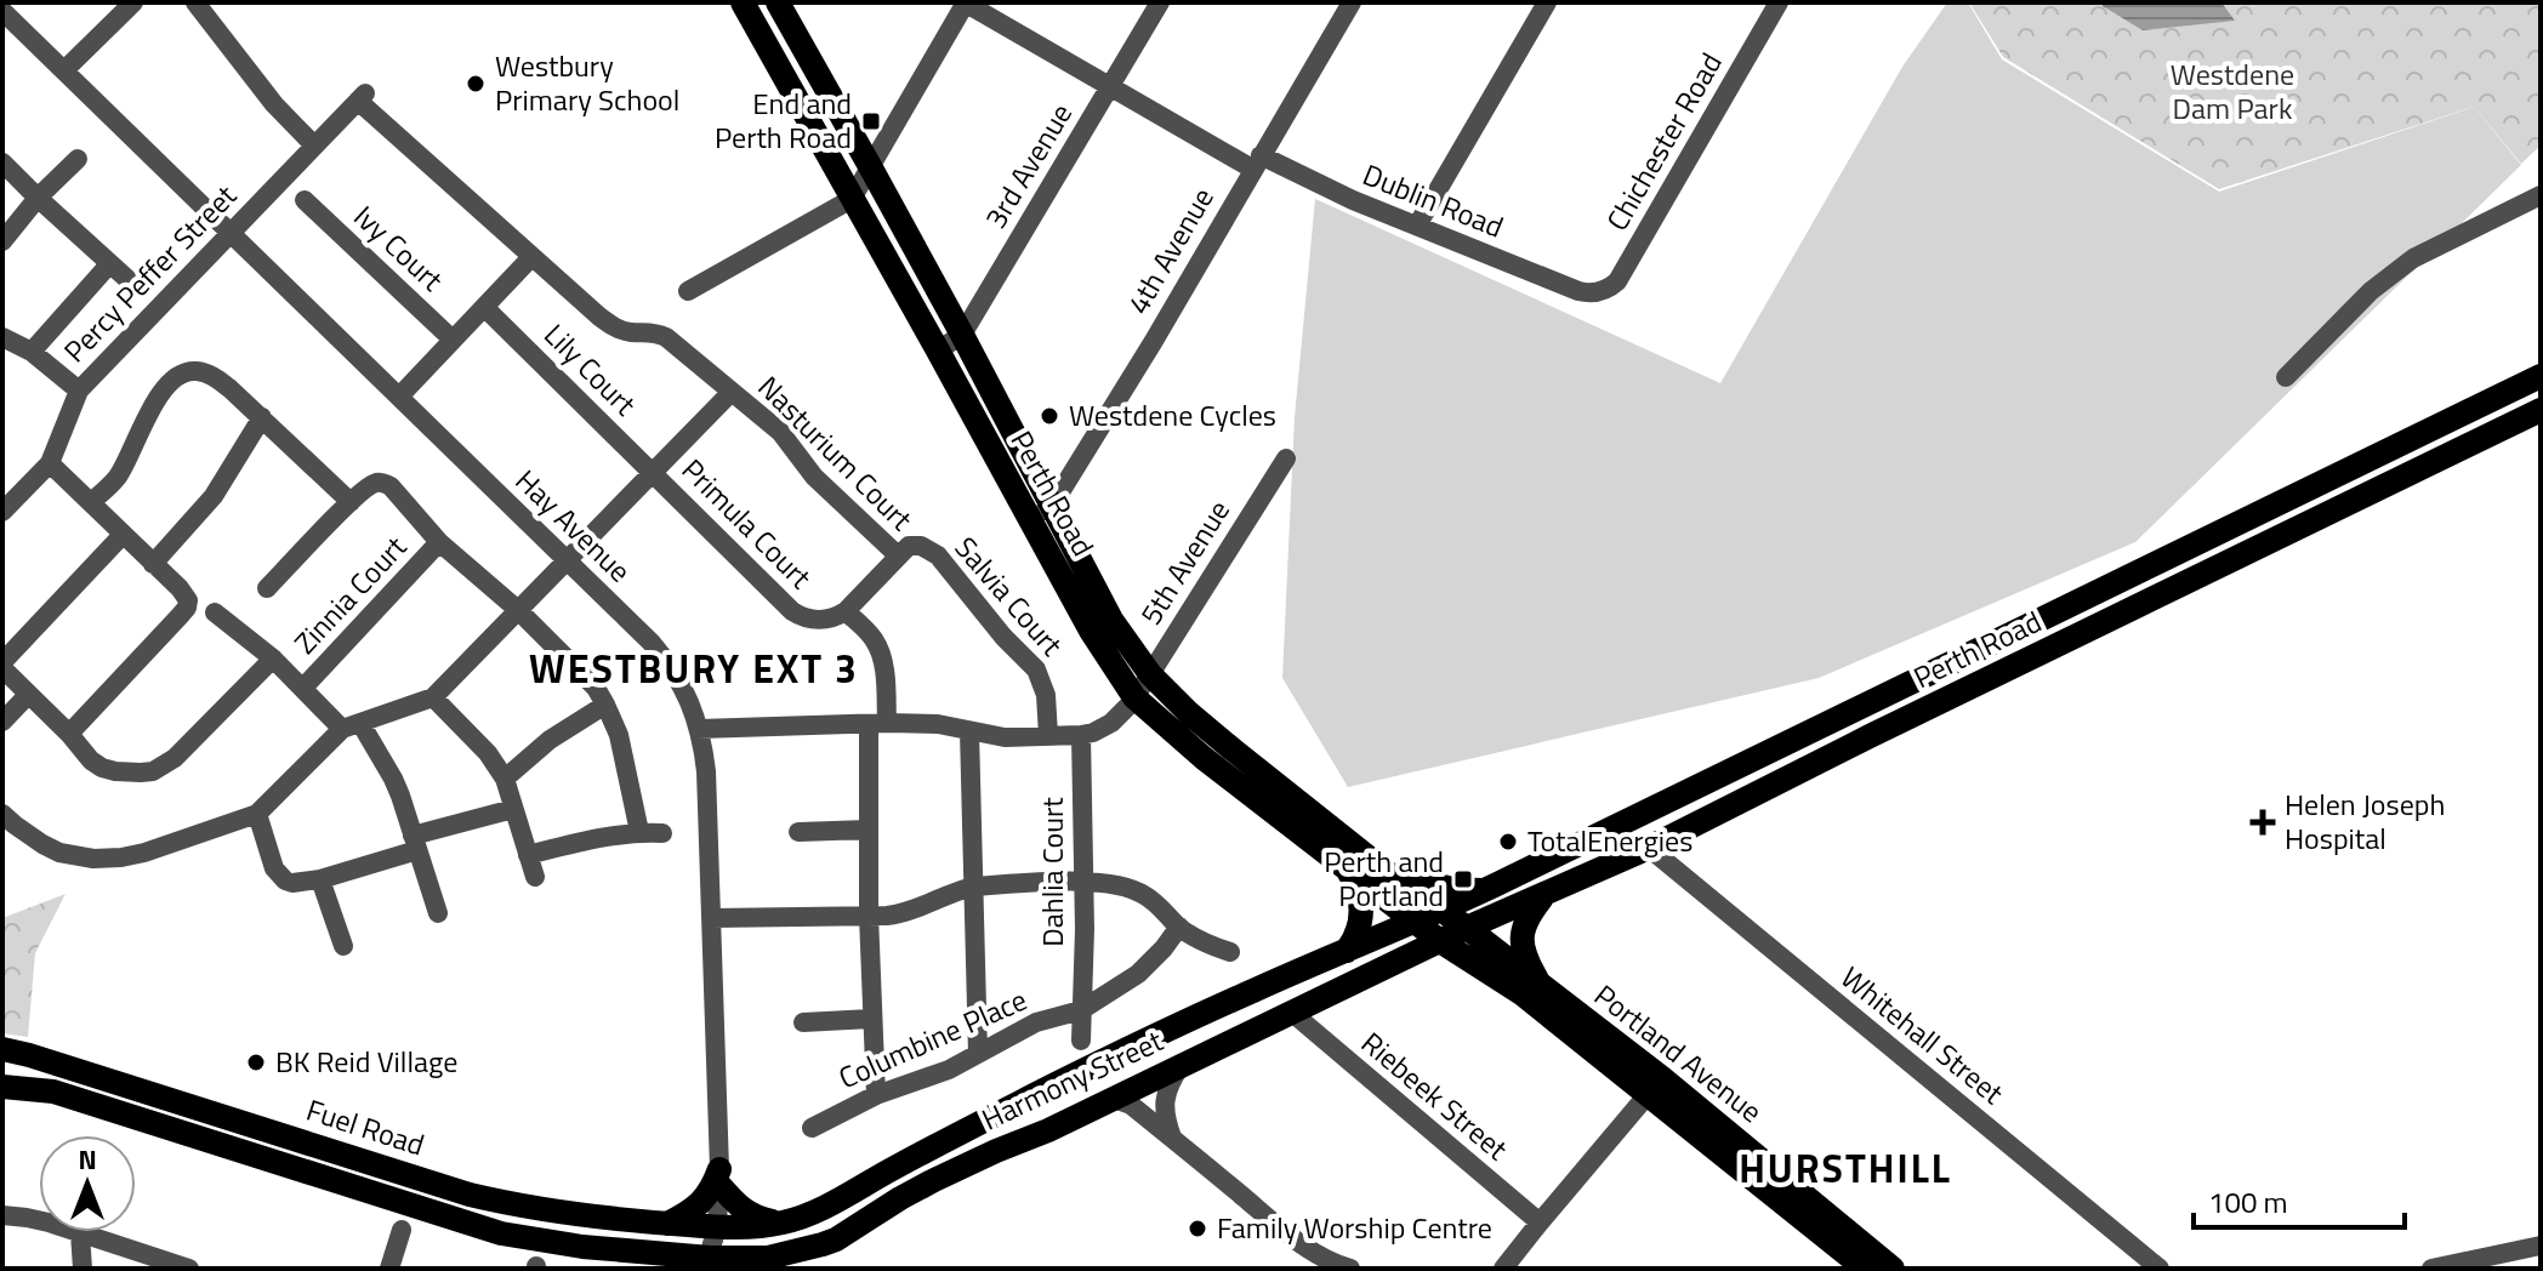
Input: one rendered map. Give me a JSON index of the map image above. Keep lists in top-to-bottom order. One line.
{"streets":{"main road":["Perth Road","Portland Avenue","Harmony Street","Fuel Road"],"street":["Chichester Road","3rd Avenue","Dublin Road","Ivy Court","4th Avenue","Percy Peffer Street","Lily Court","Nasturium Court","Primula Court","Hay Avenue","5th Avenue","Zinnia Court","Salvia Court","Dahlia Court","Whitehall Street","Columbine Place","Riebeek Street"]},"crossings":[["Chichester Road","Dublin Road"],["3rd Avenue","Dublin Road"],["3rd Avenue","Perth Road"],["Dublin Road","4th Avenue"],["4th Avenue","Perth Road"],["Percy Peffer Street","Nasturium Court"],["Percy Peffer Street","Hay Avenue"],["Lily Court","Primula Court"],["Nasturium Court","Salvia Court"],["Perth Road","5th Avenue"],["Perth Road","Whitehall Street"],["Perth Road","Portland Avenue"],["Perth Road","Harmony Street"],["Hay Avenue","Harmony Street"],["Hay Avenue","Fuel Road"],["5th Avenue","Dahlia Court"],["Dahlia Court","Columbine Place"],["Portland Avenue","Harmony Street"],["Harmony Street","Riebeek Street"],["Harmony Street","Fuel Road"]],"districts":["WESTBURY EXT 3","HURSTHILL"],"parks":["Westdene Dam Park"],"places":{"other":["Westbury Primary School","Westdene Cycles","TotalEnergies","BK Reid Village","Family Worship Centre"],"transit":["End and Perth Road","Perth and Portland"],"health":["Helen Joseph Hospital"]},"scale_bar":"100 m","north":"top"}
